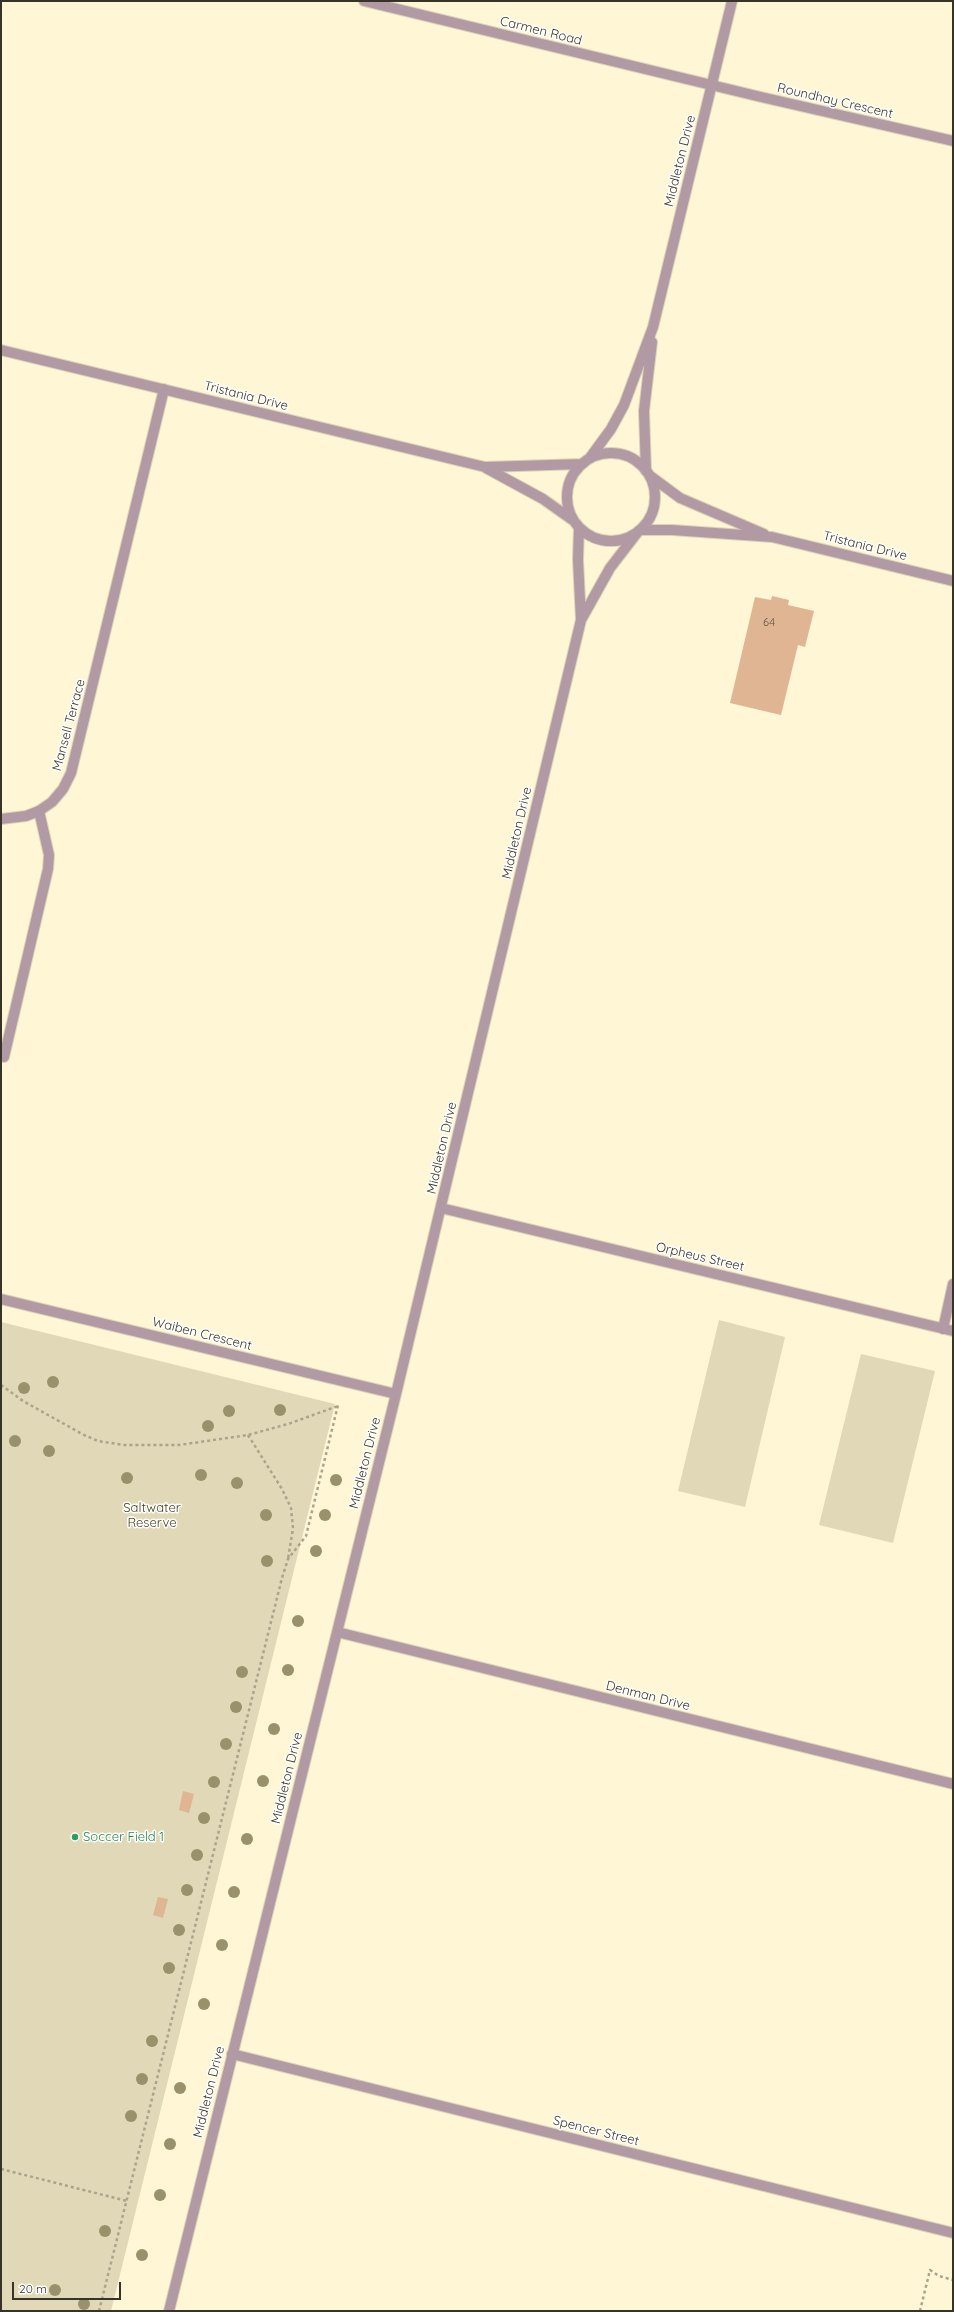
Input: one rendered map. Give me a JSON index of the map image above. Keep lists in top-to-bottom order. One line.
{"streets":{"street":["Carmen Road","Roundhay Crescent","Middleton Drive","Tristania Drive","Mansell Terrace","Orpheus Street","Waiben Crescent","Denman Drive","Spencer Street"]},"crossings":[["Carmen Road","Roundhay Crescent"],["Carmen Road","Middleton Drive"],["Roundhay Crescent","Middleton Drive"],["Middleton Drive","Tristania Drive"],["Middleton Drive","Orpheus Street"],["Middleton Drive","Waiben Crescent"],["Middleton Drive","Denman Drive"],["Middleton Drive","Spencer Street"],["Tristania Drive","Mansell Terrace"]],"parks":["Saltwater Reserve"],"places":["Soccer Field 1"],"house_numbers":["64"],"scale_bar":"20 m"}
